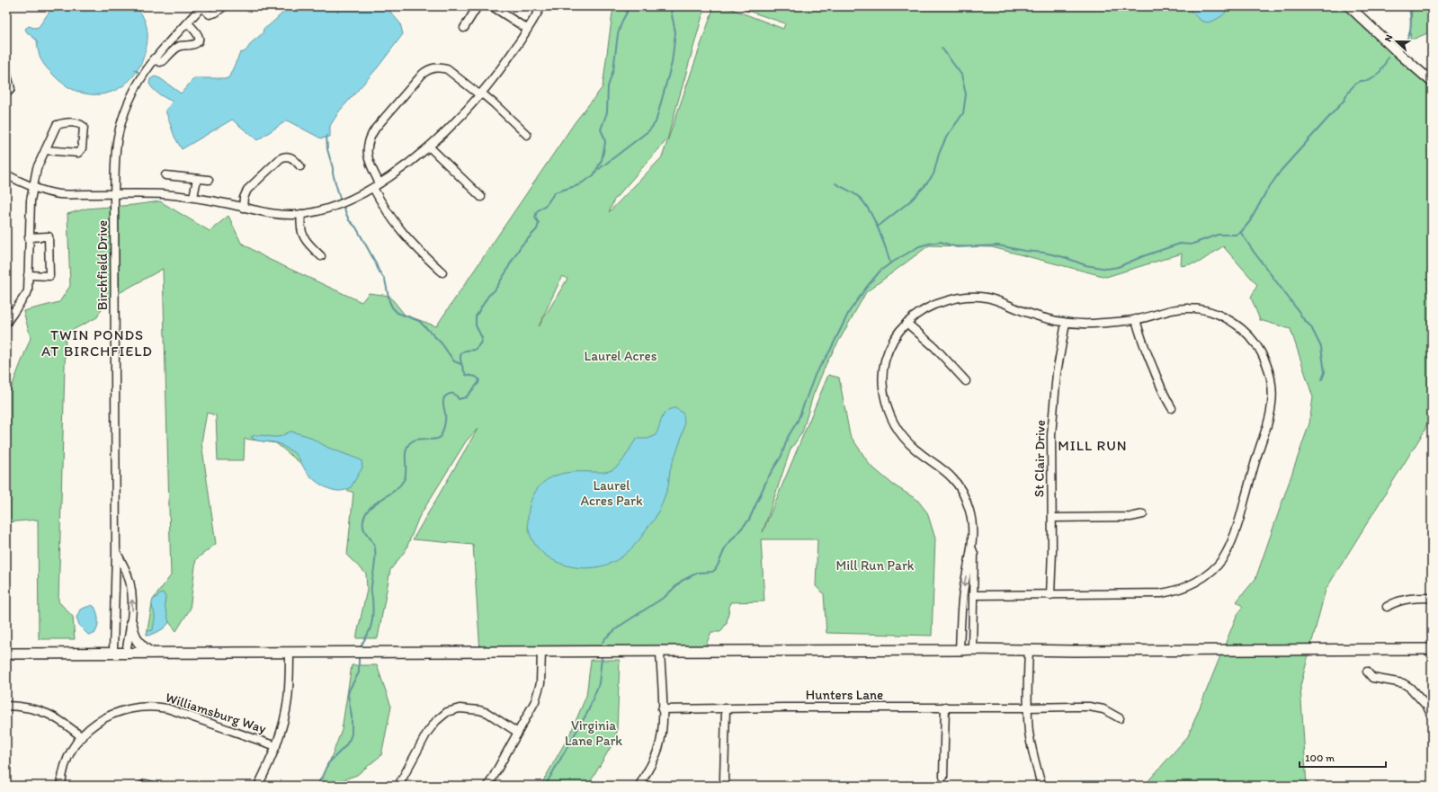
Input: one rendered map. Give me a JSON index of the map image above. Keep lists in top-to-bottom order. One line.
{"streets":{"street":["Birchfield Drive","St Clair Drive","Hunters Lane","Williamsburg Way"]},"districts":["TWIN PONDS AT BIRCHFIELD","MILL RUN"],"parks":["Laurel Acres","Laurel Acres Park","Mill Run Park","Virginia Lane Park"],"scale_bar":"100 m","north":"left"}
